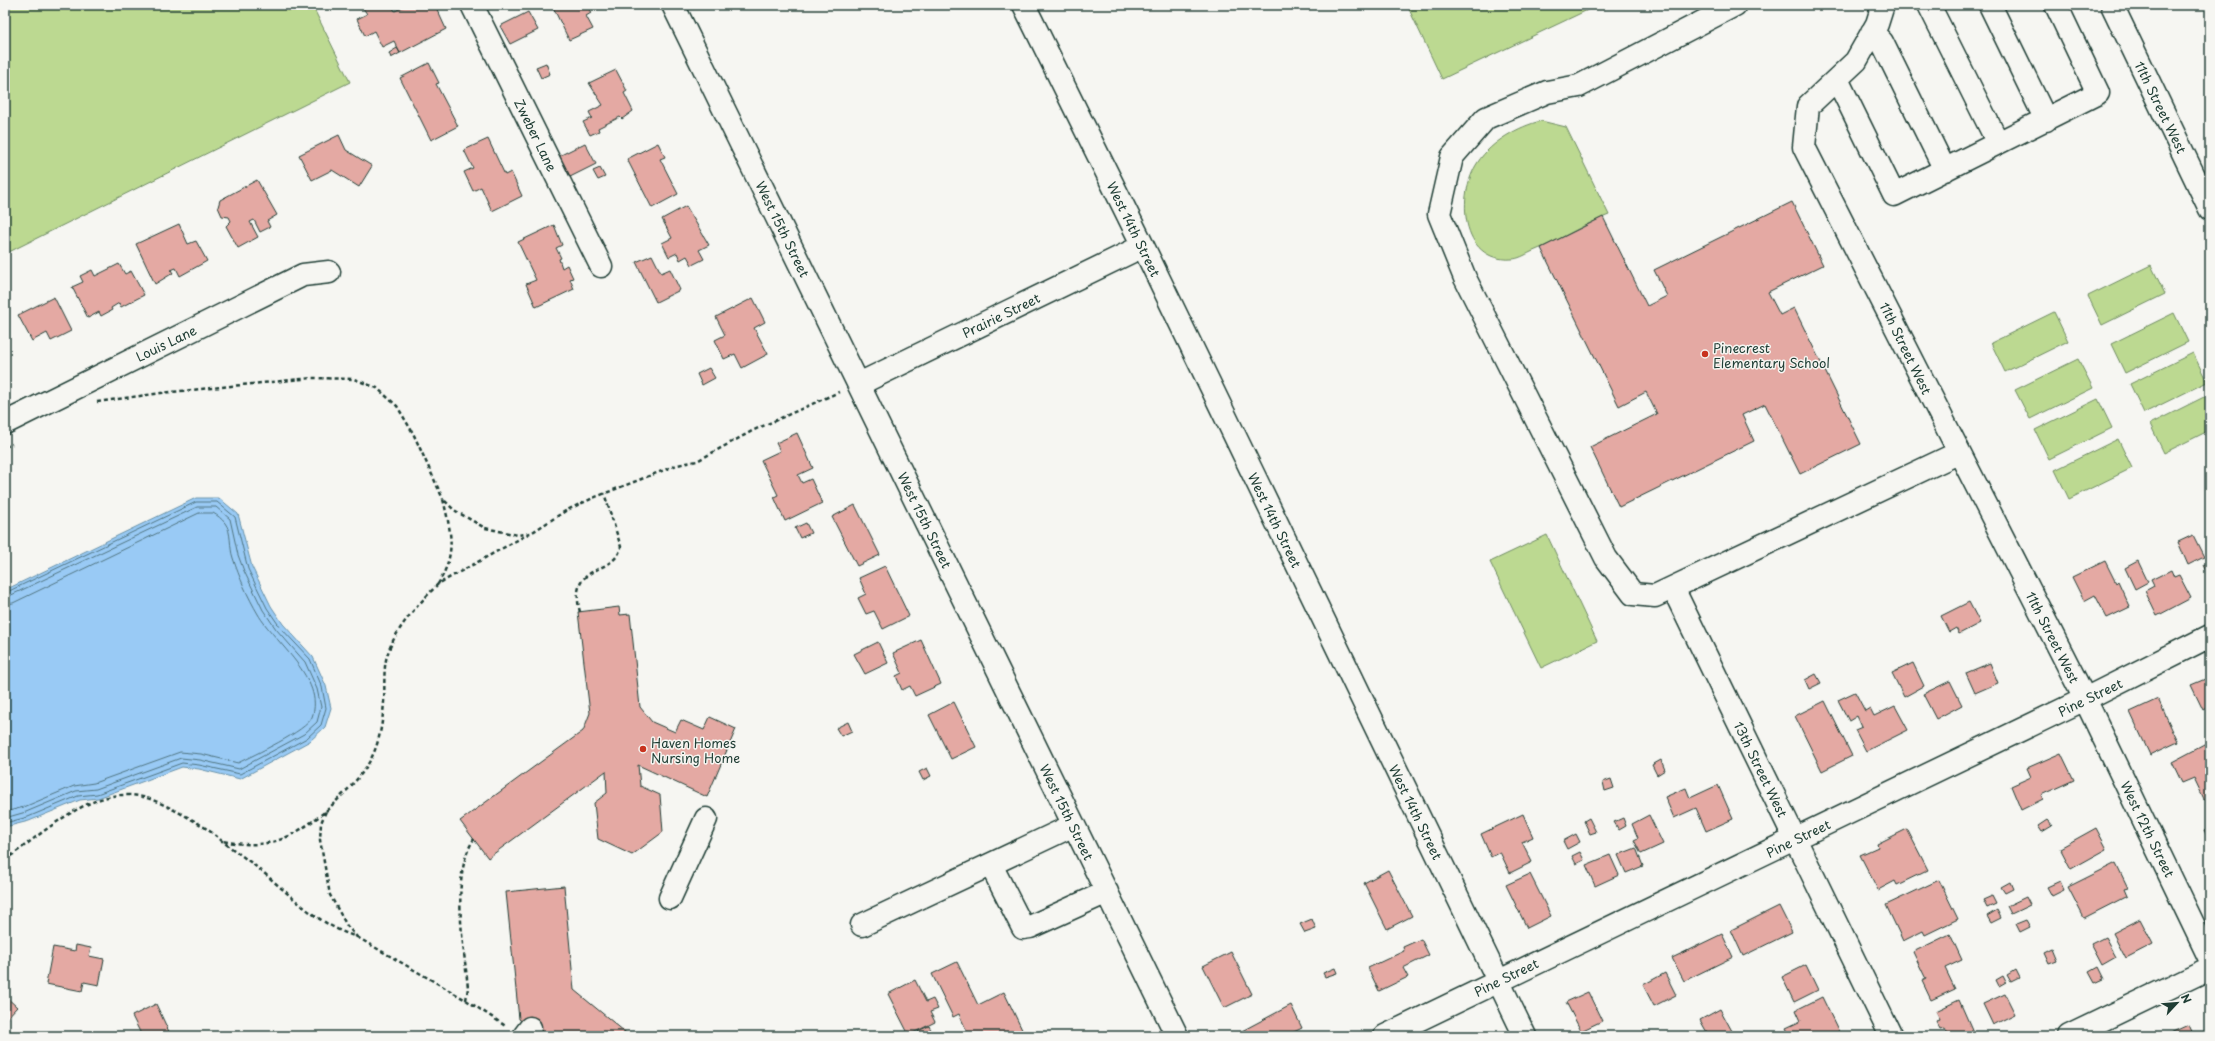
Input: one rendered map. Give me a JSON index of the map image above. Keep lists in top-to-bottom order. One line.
{"streets":{"street":["11th Street West","Zweber Lane","West 15th Street","West 14th Street","Prairie Street","Louis Lane","Pine Street","13th Street West","West 12th Street"]},"crossings":[["11th Street West","Pine Street"],["11th Street West","West 12th Street"],["West 15th Street","Prairie Street"],["West 14th Street","Prairie Street"],["West 14th Street","Pine Street"],["Pine Street","13th Street West"],["Pine Street","West 12th Street"]],"places":["Pinecrest Elementary School","Haven Homes Nursing Home"],"north":"top right"}
